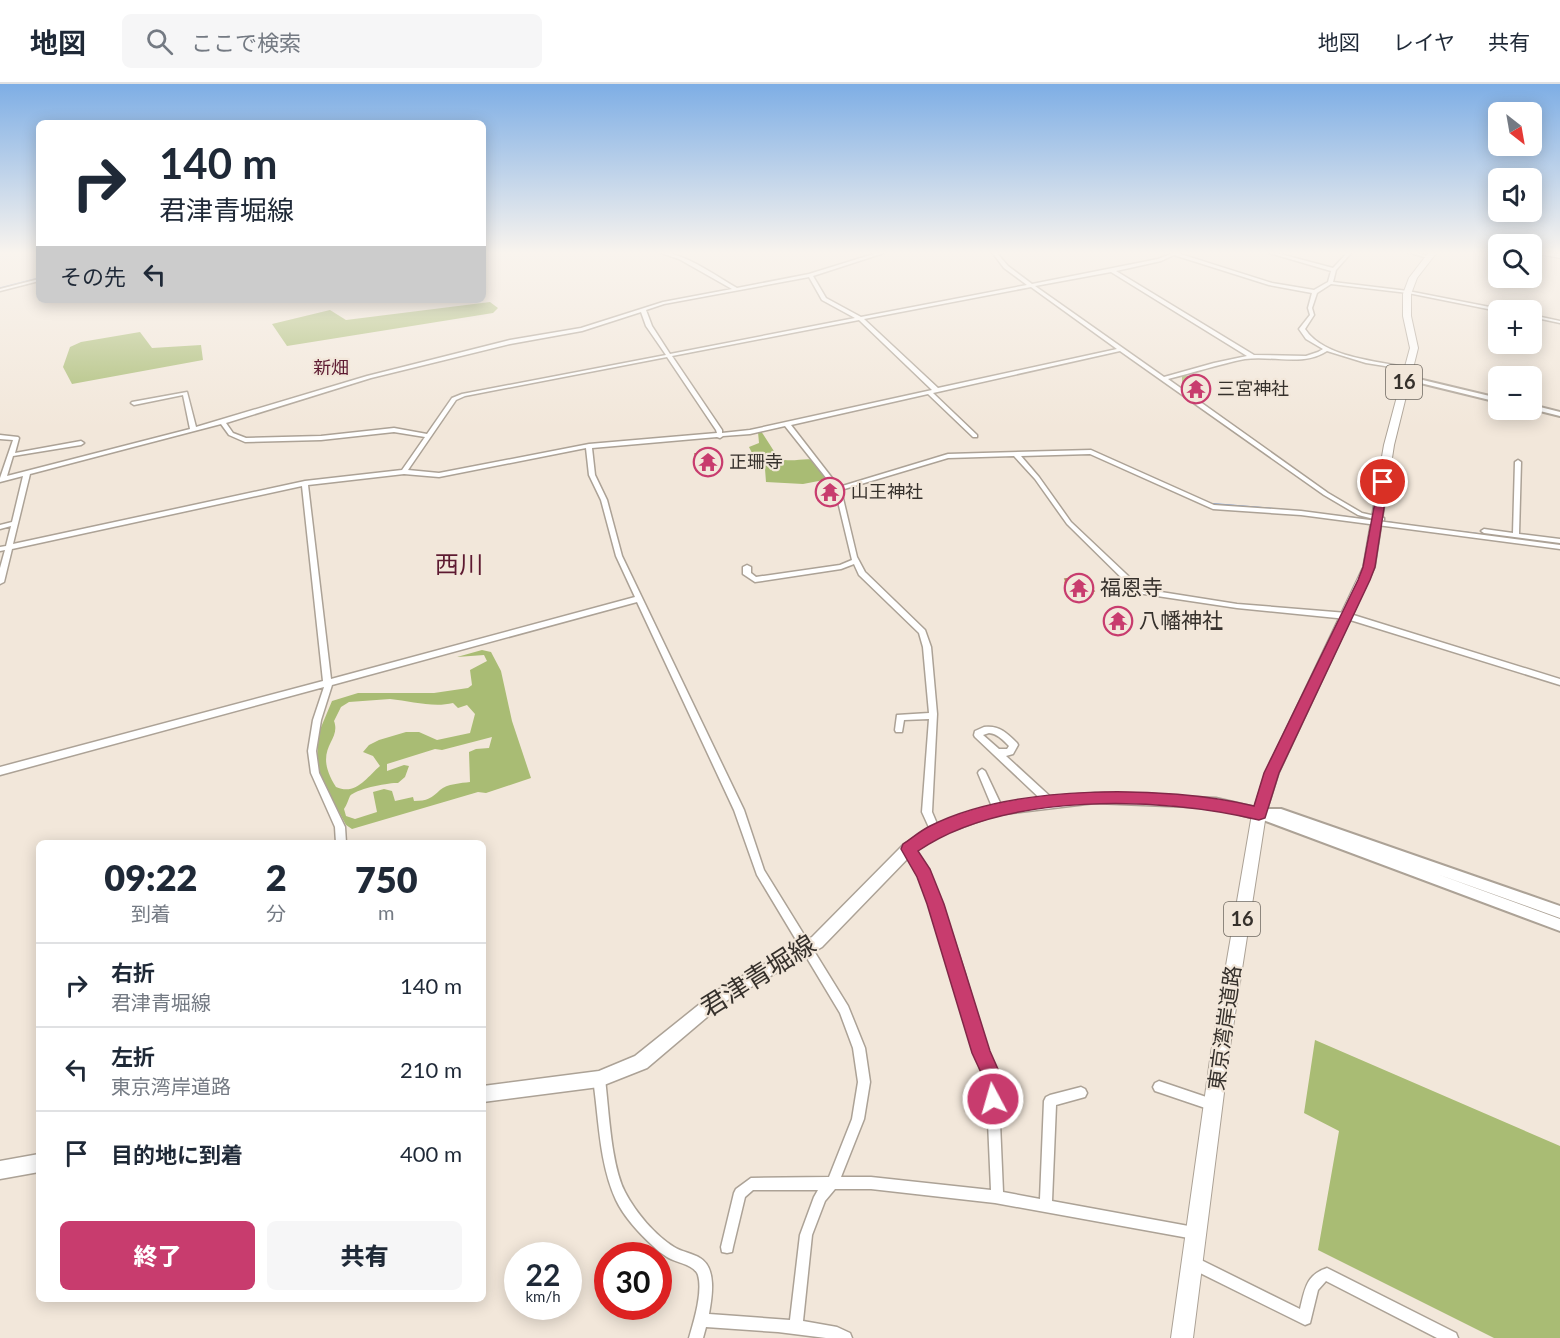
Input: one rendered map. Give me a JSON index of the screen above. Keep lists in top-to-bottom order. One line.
{"streets":{"main road":["16","君津青堀線","東京湾岸道路"]},"crossings":[["君津青堀線","東京湾岸道路"]],"districts":["新畑","西川"],"places":{"temple":["三宮神社","正珊寺","山王神社","福恩寺","八幡神社"]},"north":"bottom right","page":{"header":"地図","search":"ここで検索","nav":["地図","レイヤ","共有"],"map_buttons":["+","−"],"turn":["140 m","君津青堀線"],"then":"その先","eta":["09:22","到着","2","分","750","m"],"list":[{"name":"右折","note":"君津青堀線","value":"140 m"},{"name":"左折","note":"東京湾岸道路","value":"210 m"},{"name":"目的地に到着","value":"400 m"}],"buttons":["終了","共有"],"speed":"22 km/h","limit":"30"}}
